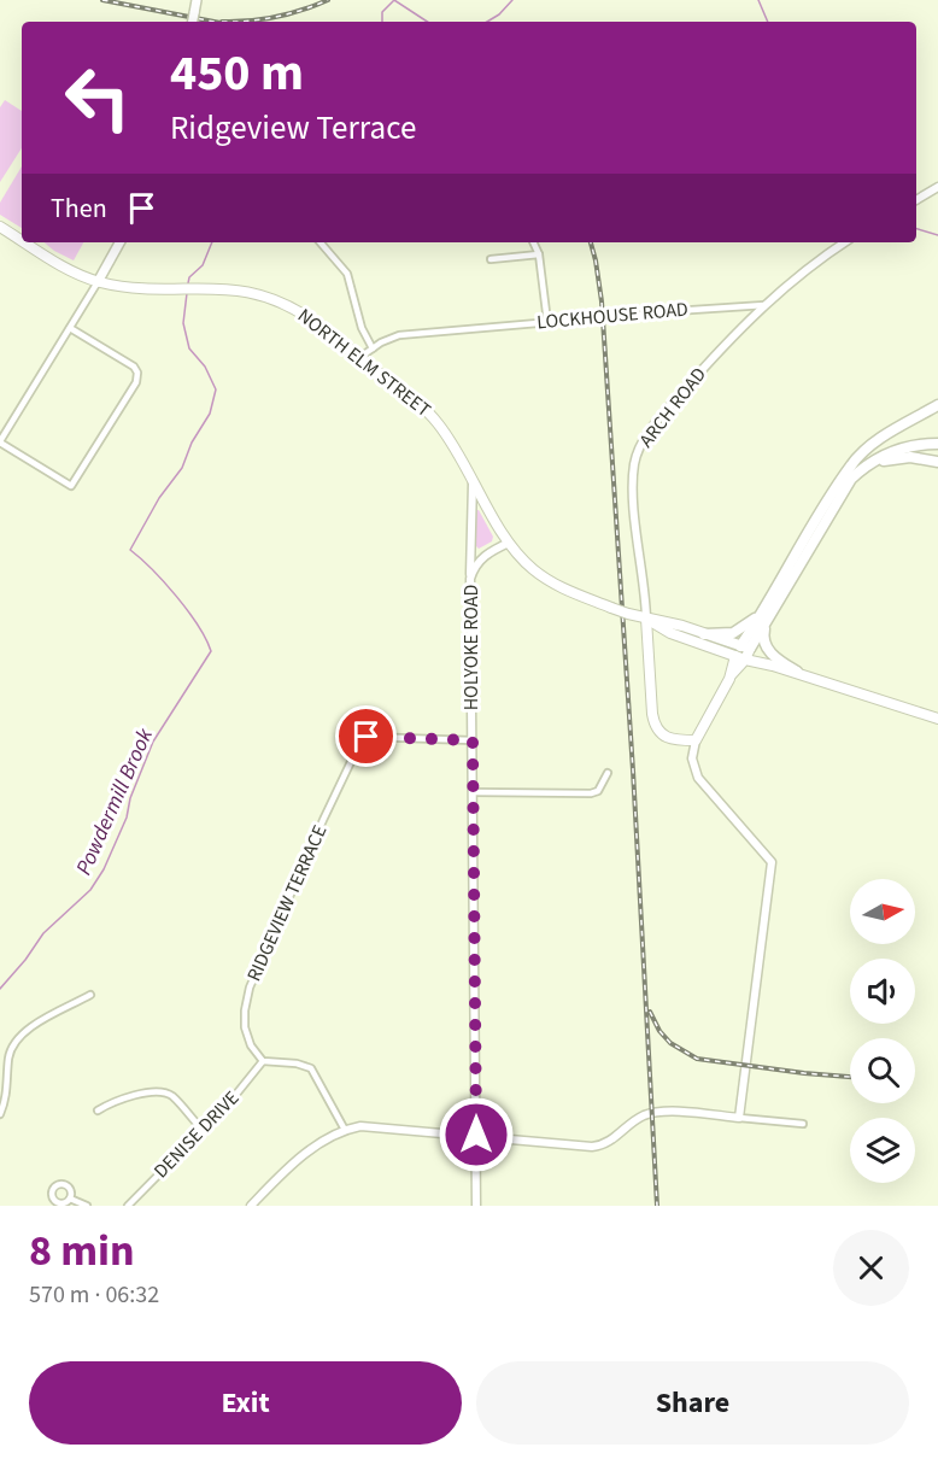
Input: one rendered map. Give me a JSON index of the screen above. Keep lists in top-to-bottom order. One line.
{"streets":{"main road":["NORTH ELM STREET"],"street":["LOCKHOUSE ROAD","ARCH ROAD","HOLYOKE ROAD","RIDGEVIEW TERRACE","DENISE DRIVE"]},"crossings":[["LOCKHOUSE ROAD","NORTH ELM STREET"],["LOCKHOUSE ROAD","ARCH ROAD"],["NORTH ELM STREET","ARCH ROAD"],["NORTH ELM STREET","HOLYOKE ROAD"],["HOLYOKE ROAD","RIDGEVIEW TERRACE"],["RIDGEVIEW TERRACE","DENISE DRIVE"]],"water":["Powdermill Brook"],"north":"right","page":{"turn":["450 m","Ridgeview Terrace"],"then":"Then","heading":["8 min","570 m · 06:32"],"buttons":["Exit","Share"]}}
